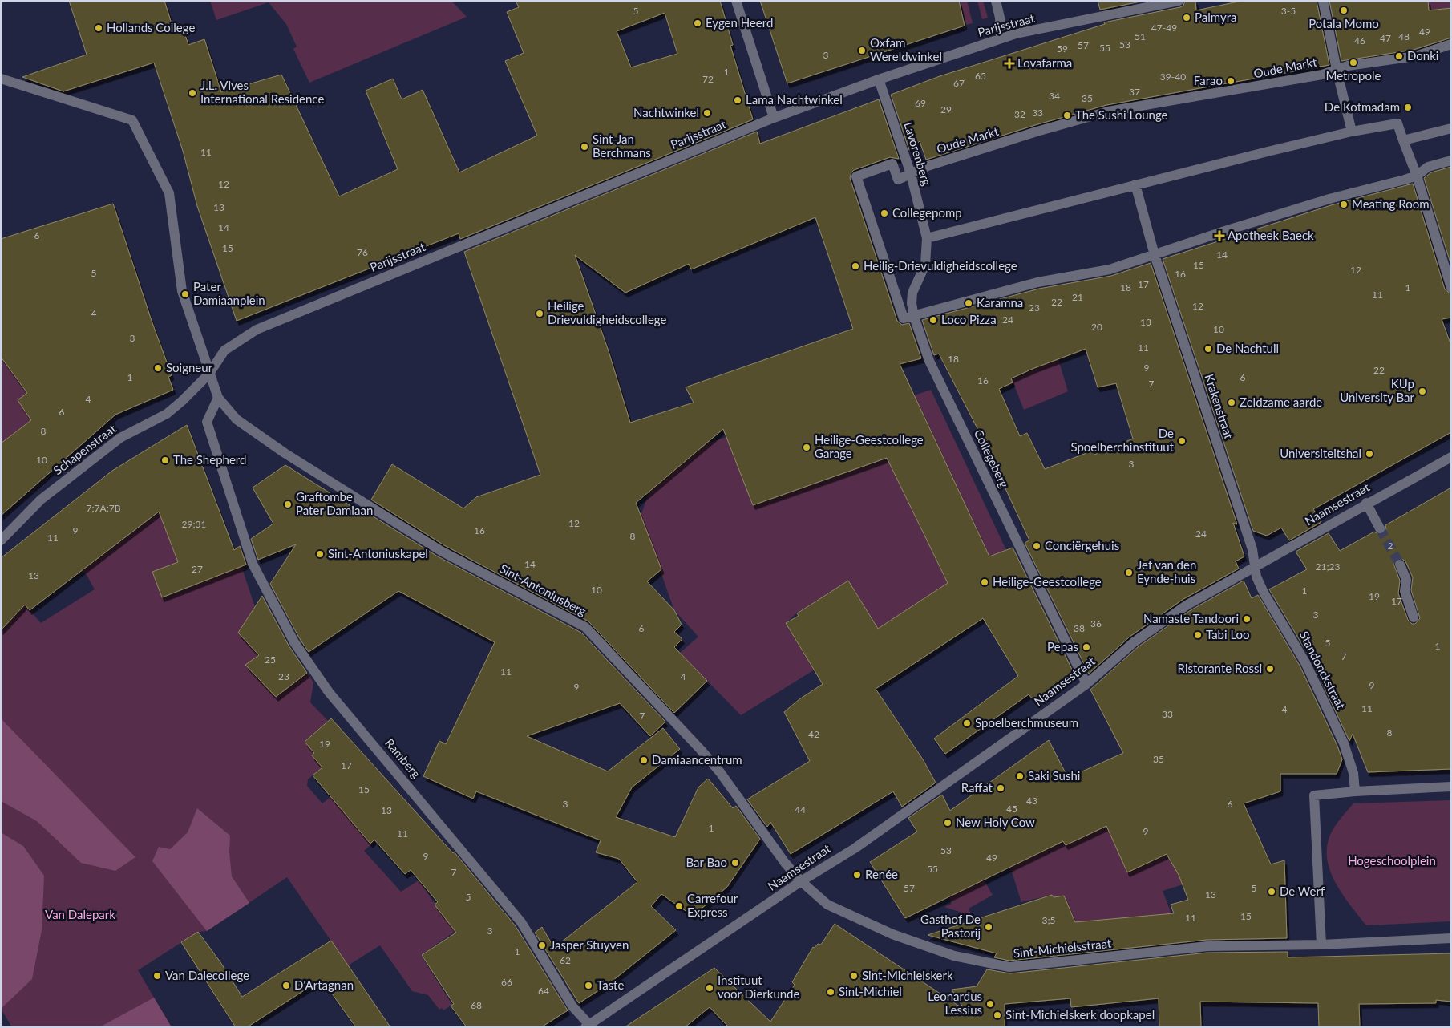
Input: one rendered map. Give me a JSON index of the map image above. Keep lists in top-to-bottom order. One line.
{"streets":{"street":["Parijsstraat","Oude Markt","Lavorenberg","Krakenstraat","Schapenstraat","Collegeberg","Naamsestraat","Sint-Antoniusberg","Standonckstraat","Ramberg","Sint-Michielsstraat"]},"crossings":[["Parijsstraat","Lavorenberg"],["Parijsstraat","Schapenstraat"],["Oude Markt","Lavorenberg"],["Oude Markt","Collegeberg"],["Lavorenberg","Collegeberg"],["Krakenstraat","Naamsestraat"],["Krakenstraat","Standonckstraat"],["Collegeberg","Naamsestraat"],["Naamsestraat","Sint-Antoniusberg"],["Naamsestraat","Standonckstraat"],["Naamsestraat","Ramberg"],["Naamsestraat","Sint-Michielsstraat"],["Sint-Antoniusberg","Ramberg"],["Sint-Antoniusberg","Sint-Michielsstraat"]],"parks":["Hogeschoolplein","Van Dalepark"],"places":{"other":["Potala Momo","Palmyra","Eygen Heerd","Hollands College","Oxfam Wereldwinkel","Donki","Metropole","Farao","J.L. Vives International Residence","Lama Nachtwinkel","De Kotmadam","Nachtwinkel","The Sushi Lounge","Sint-Jan Berchmans","Meating Room","Collegepomp","Heilig-Drievuldigheidscollege","Pater Damiaanplein","Karamna","Heilige Drievuldigheidscollege","Loco Pizza","De Nachtuil","Soigneur","KUp University Bar","Zeldzame aarde","De Spoelberchinstituut","Heilige-Geestcollege Garage","Universiteitshal","The Shepherd","Graftombe Pater Damiaan","Conciërgehuis","Sint-Antoniuskapel","Jef van den Eynde-huis","Heilige-Geestcollege","Namaste Tandoori","Tabi Loo","Pepas","Ristorante Rossi","Spoelberchmuseum","Damiaancentrum","Saki Sushi","Raffat","New Holy Cow","Bar Bao","Renée","De Werf","Carrefour Express","Gasthof De Pastorij","Jasper Stuyven","Van Dalecollege","Sint-Michielskerk","D'Artagnan","Taste","Instituut voor Dierkunde","Sint-Michiel","Leonardus Lessius","Sint-Michielskerk doopkapel"],"health":["Lovafarma","Apotheek Baeck"]},"house_numbers":["5","3-5","47-49","49","51","48","47","46","53","57","55","59","3","1","65","39-40","72","67","37","34","35","69","29","33","32","11","12","13","14","6","15","76","14","15","12","5","16","17","18","1","11","21","22","12","23","4","24","13","20","10","3","11","18","9","22","1","6","16","7","4","6","8","10","3","7;7A;7B","12","29;31","9","16","24","8","11","2","14","21;23","27","13","10","1","19","17","3","36","6","38","5","1","7","25","11","23","4","9","9","11","4","33","7","8","42","19","35","17","15","43","3","6","45","44","13","1","9","11","53","9","49","55","7","57","5","13","5","15","11","3;5","3","1","62","66","64","68"]}
